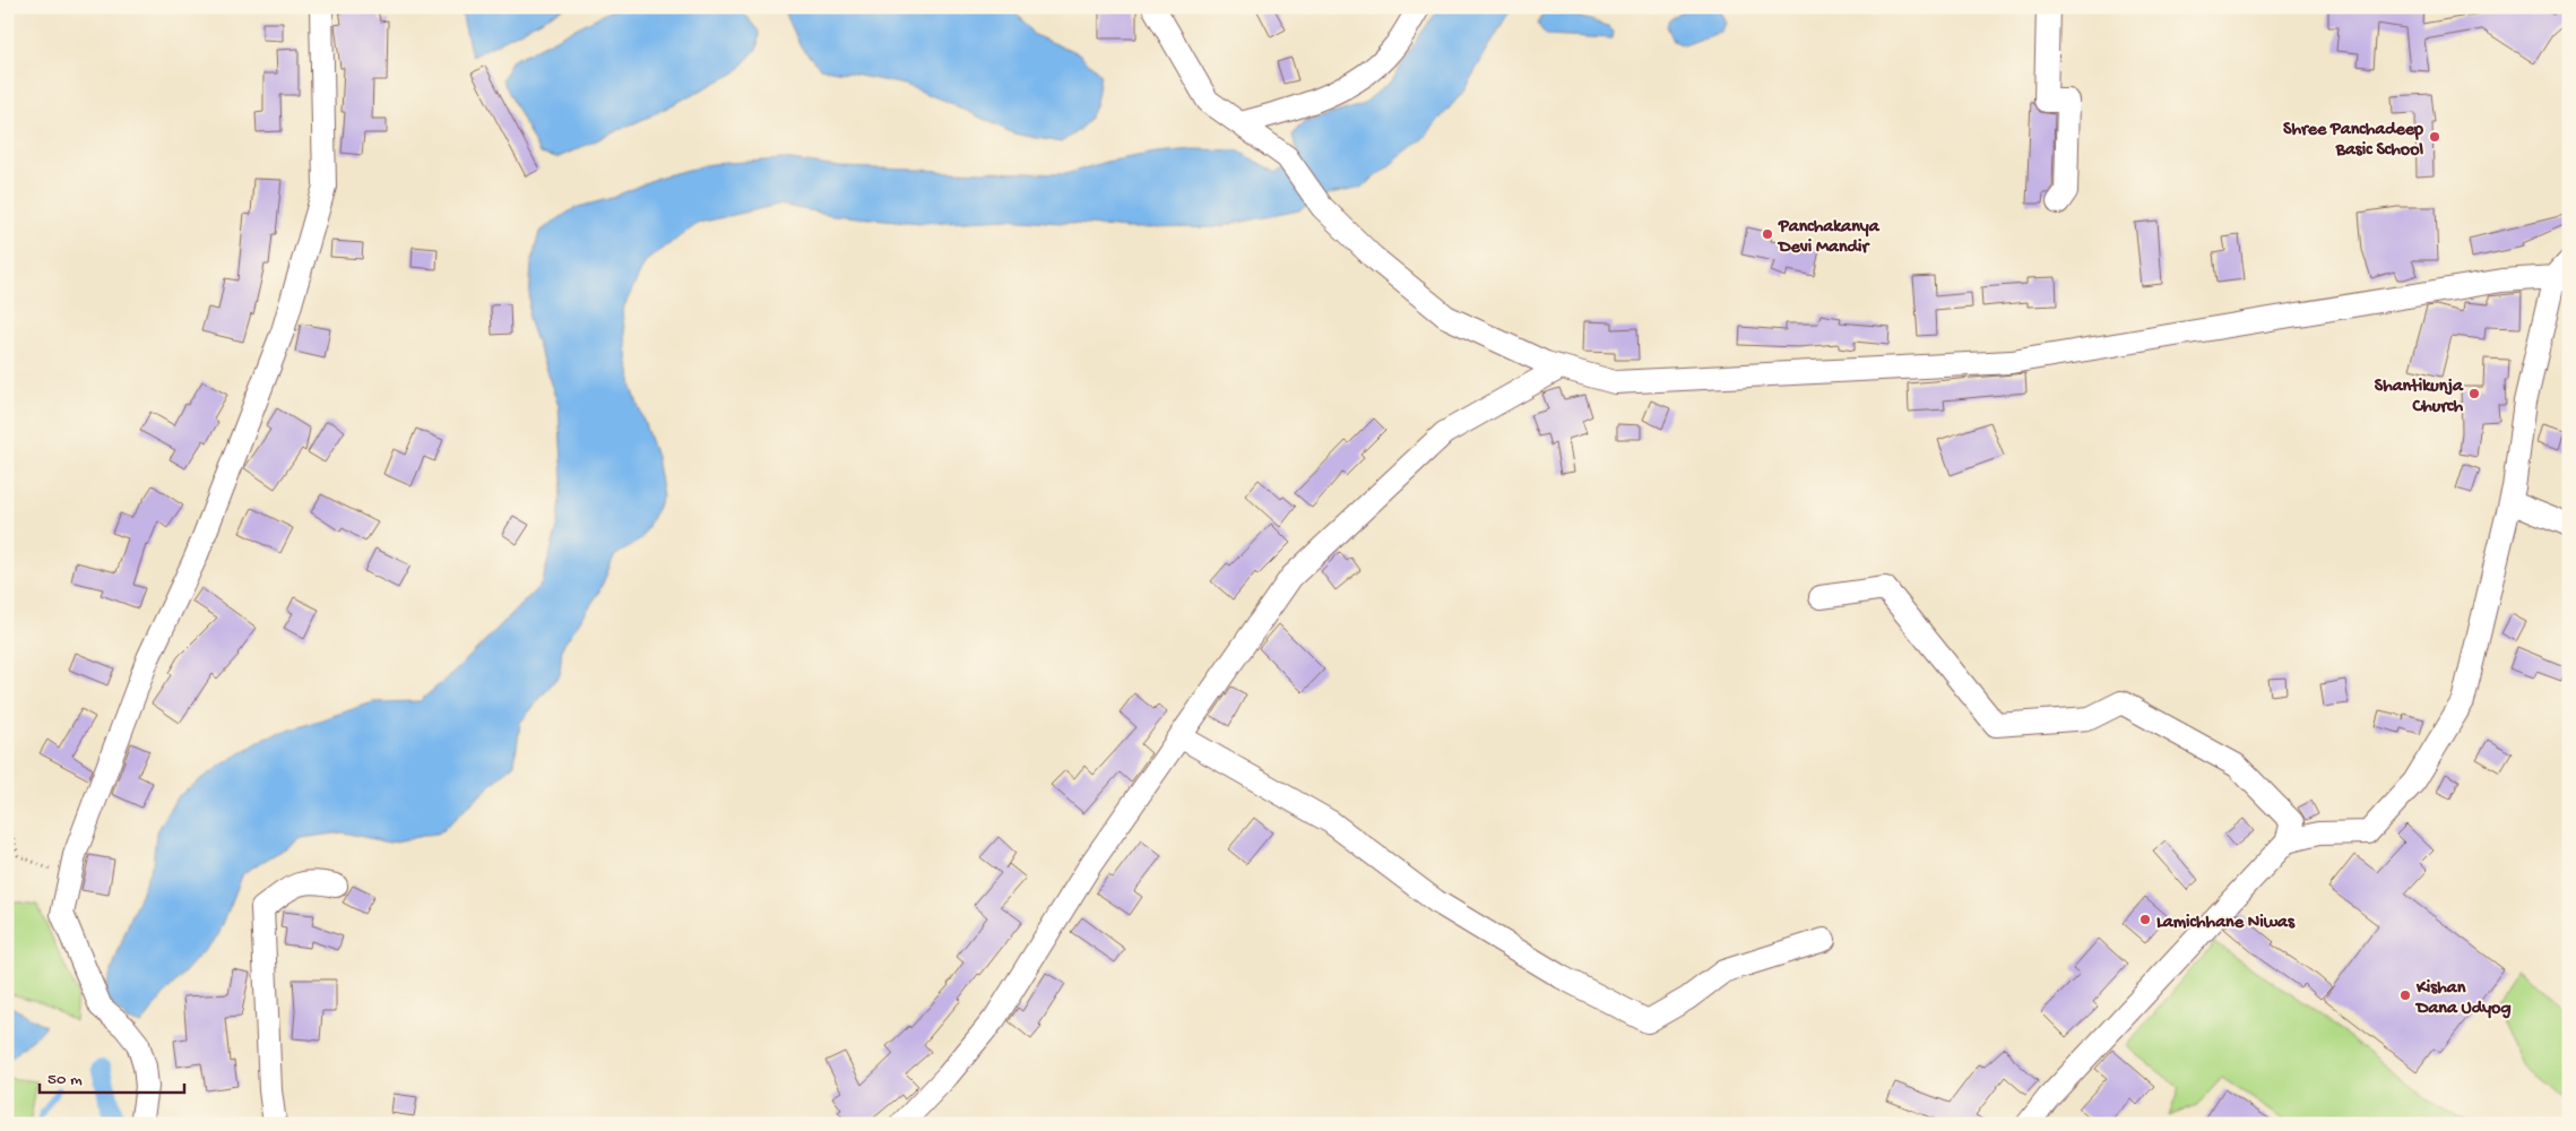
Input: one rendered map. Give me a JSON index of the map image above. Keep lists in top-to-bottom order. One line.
{"places":["Shree Panchadeep Basic School","Panchakanya Devi Mandir","Shantikunja Church","Lamichhane Niwas","Kishan Dana Udyog"],"scale_bar":"50 m"}
